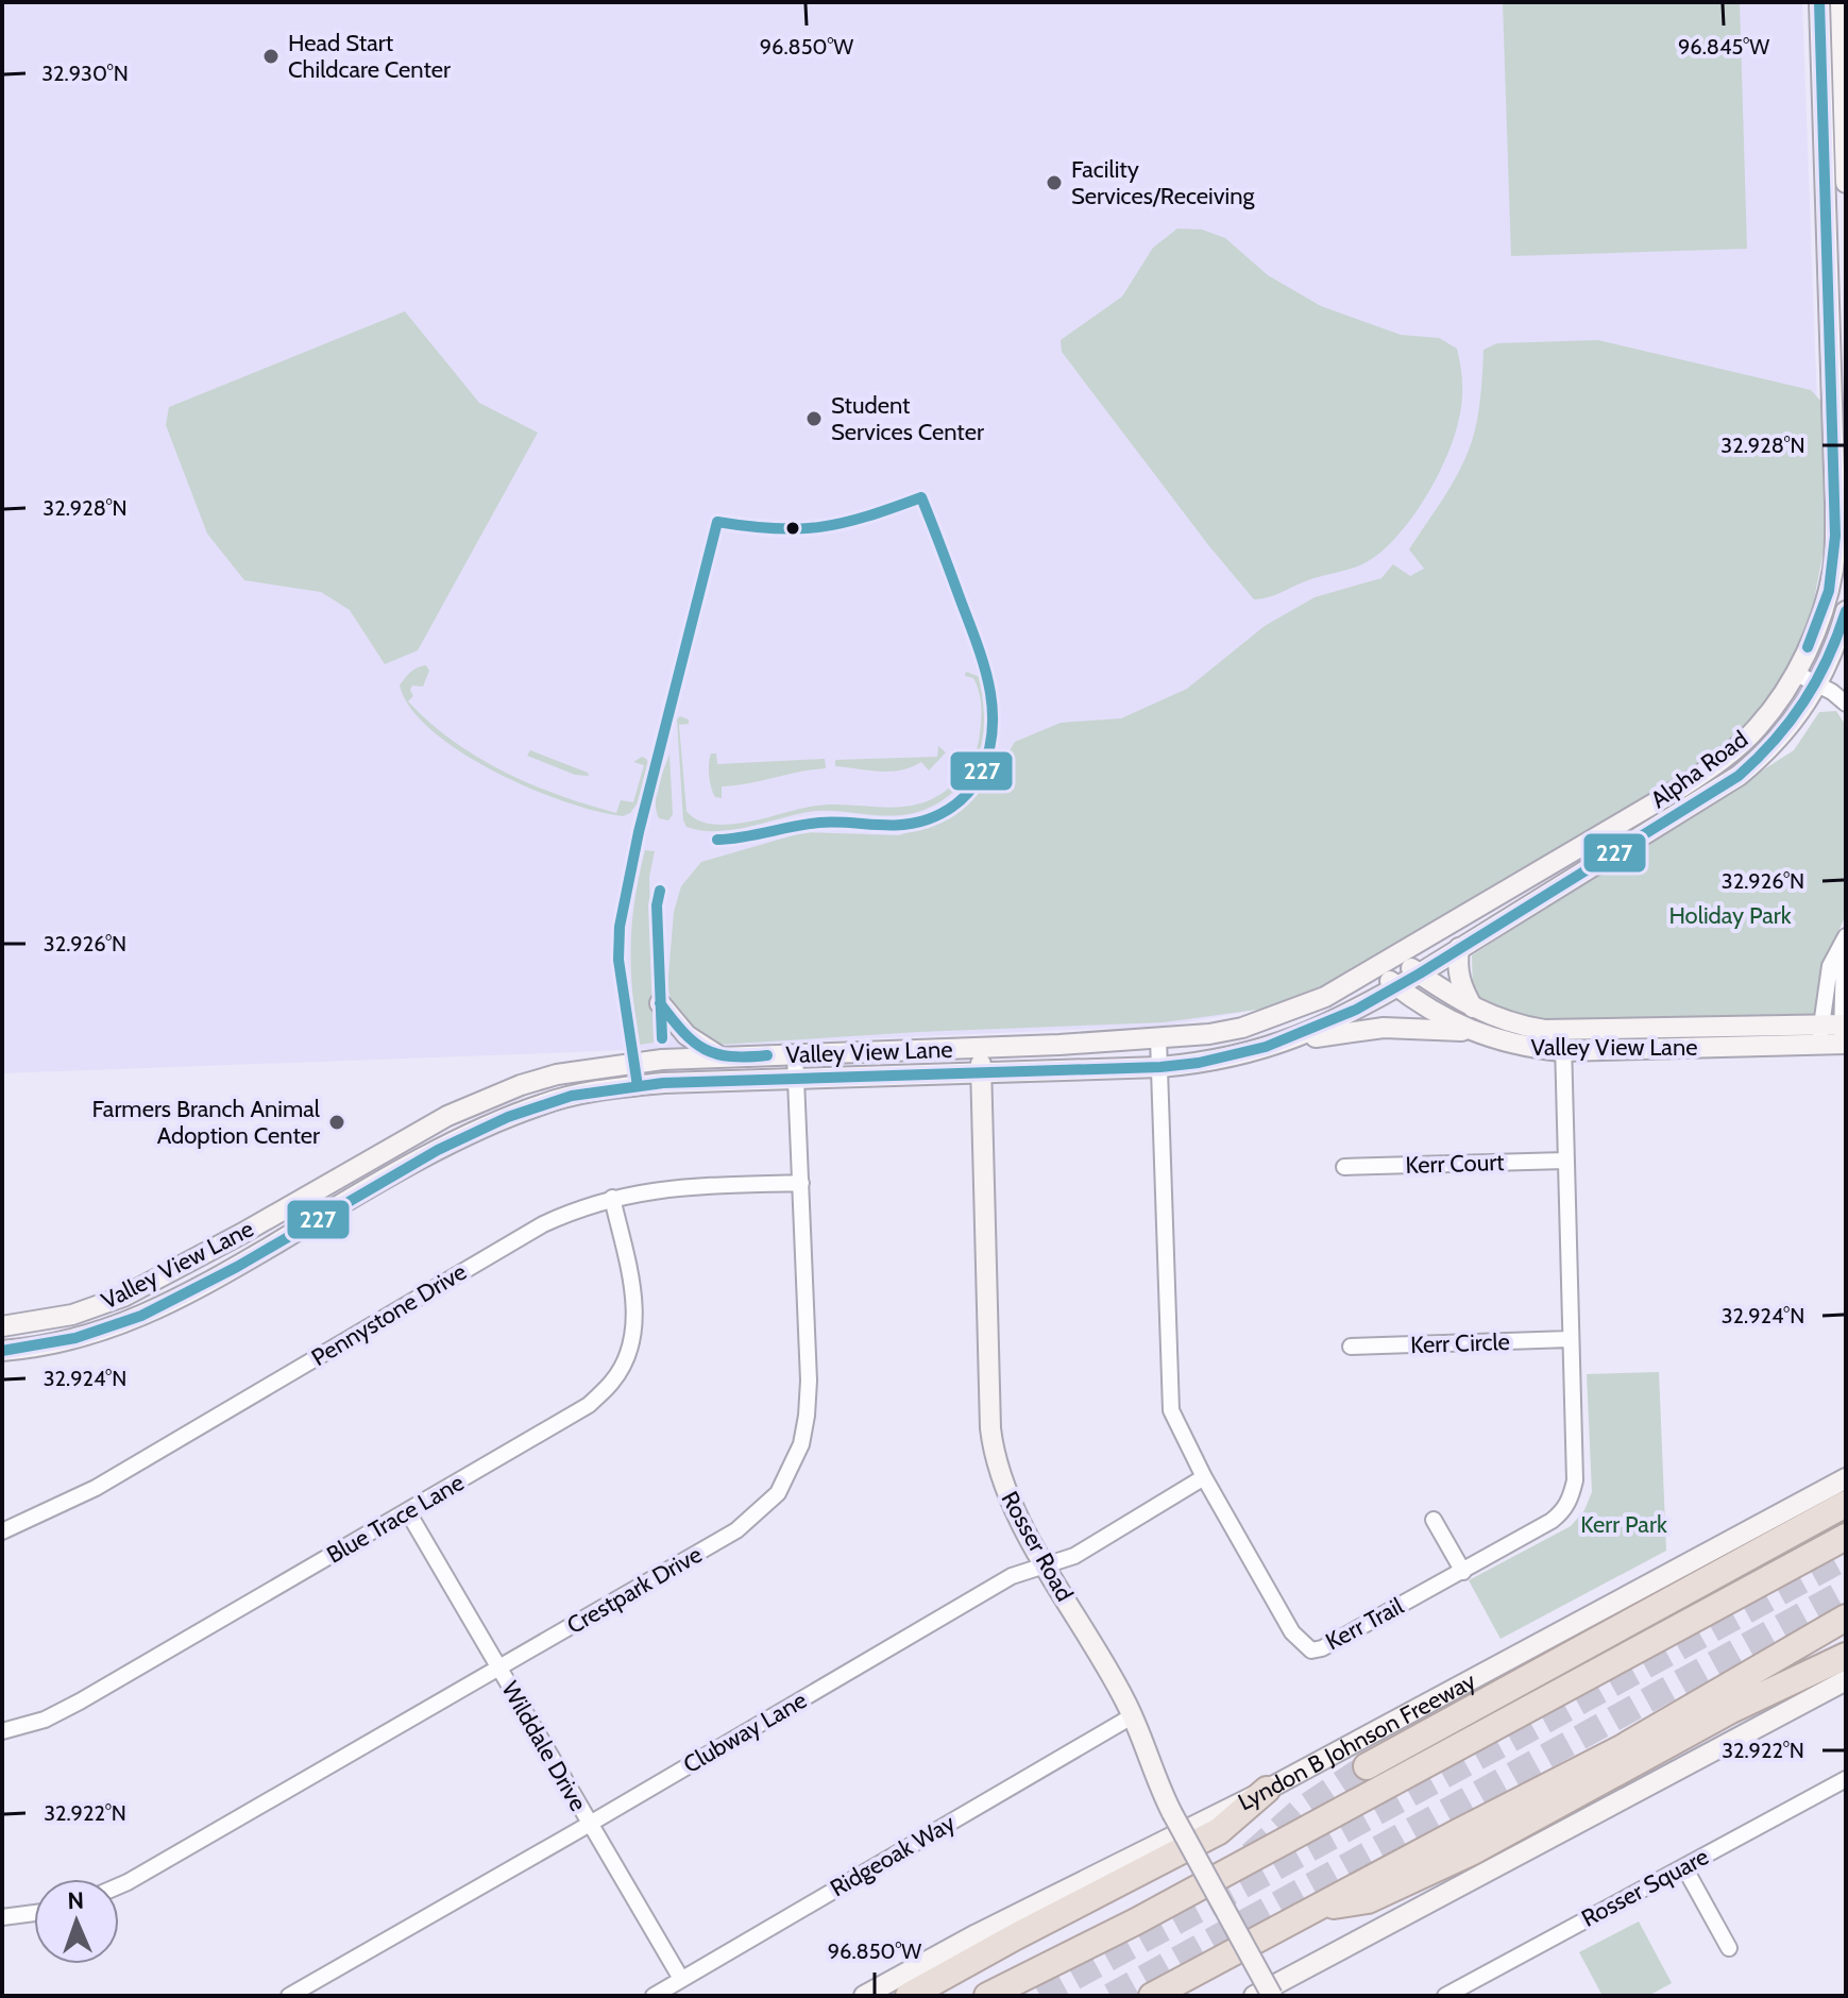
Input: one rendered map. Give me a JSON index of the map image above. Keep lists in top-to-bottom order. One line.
{"streets":{"main road":["Alpha Road","Valley View Lane","Rosser Road","Lyndon B Johnson Freeway"],"street":["Kerr Court","Pennystone Drive","Kerr Circle","Blue Trace Lane","Crestpark Drive","Kerr Trail","Clubway Lane","Wilddale Drive","Ridgeoak Way","Rosser Square"]},"crossings":[["Alpha Road","Valley View Lane"],["Valley View Lane","Rosser Road"],["Valley View Lane","Crestpark Drive"],["Valley View Lane","Kerr Trail"],["Kerr Court","Kerr Trail"],["Pennystone Drive","Blue Trace Lane"],["Pennystone Drive","Crestpark Drive"],["Kerr Circle","Kerr Trail"],["Blue Trace Lane","Wilddale Drive"],["Rosser Road","Clubway Lane"],["Rosser Road","Ridgeoak Way"],["Crestpark Drive","Wilddale Drive"],["Kerr Trail","Clubway Lane"],["Clubway Lane","Wilddale Drive"],["Wilddale Drive","Ridgeoak Way"]],"parks":["Holiday Park","Kerr Park"],"places":["Head Start Childcare Center","Facility Services/Receiving","Student Services Center","Farmers Branch Animal Adoption Center"],"lines":["transit line 227"],"north":"top","coordinates":["96.850°W","96.845°W","32.930°N","32.928°N","32.926°N","32.924°N","32.922°N"]}
